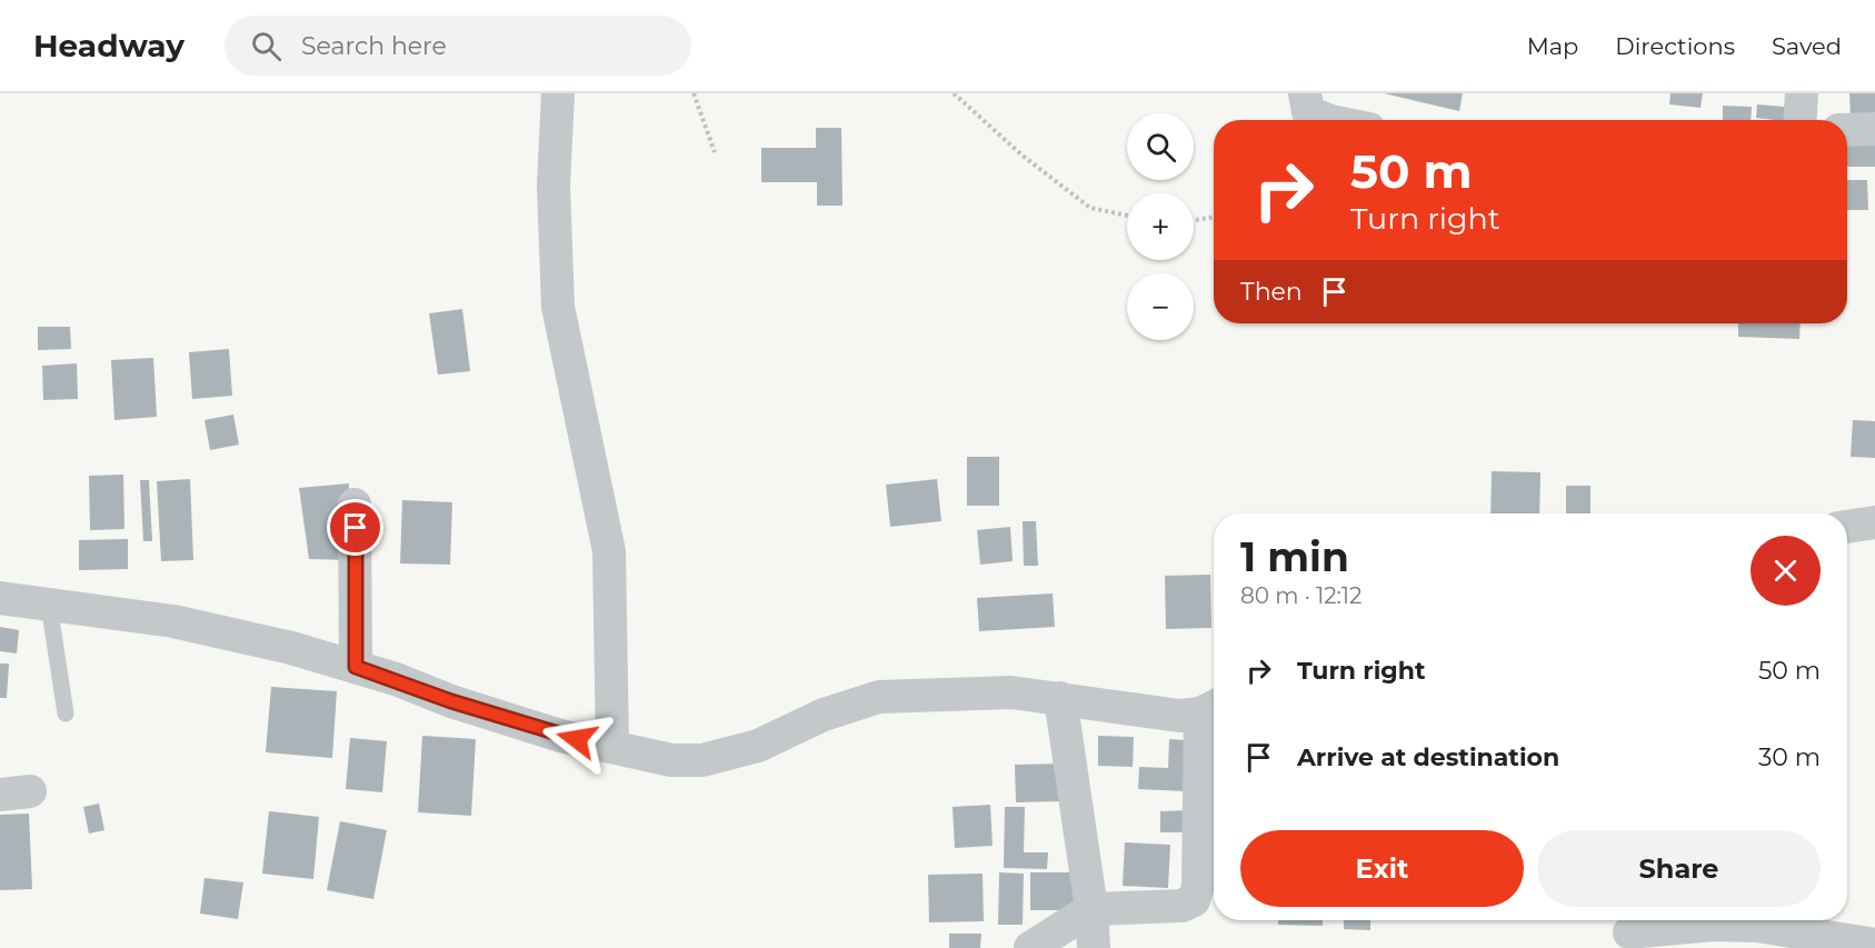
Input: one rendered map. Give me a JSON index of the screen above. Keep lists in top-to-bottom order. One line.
{"page":{"header":"Headway","search":"Search here","nav":["Map","Directions","Saved"],"map_buttons":["+","−"],"turn":["50 m","Turn right"],"then":"Then","heading":["1 min","80 m · 12:12"],"list":[{"name":"Turn right","value":"50 m"},{"name":"Arrive at destination","value":"30 m"}],"buttons":["Exit","Share"]}}
